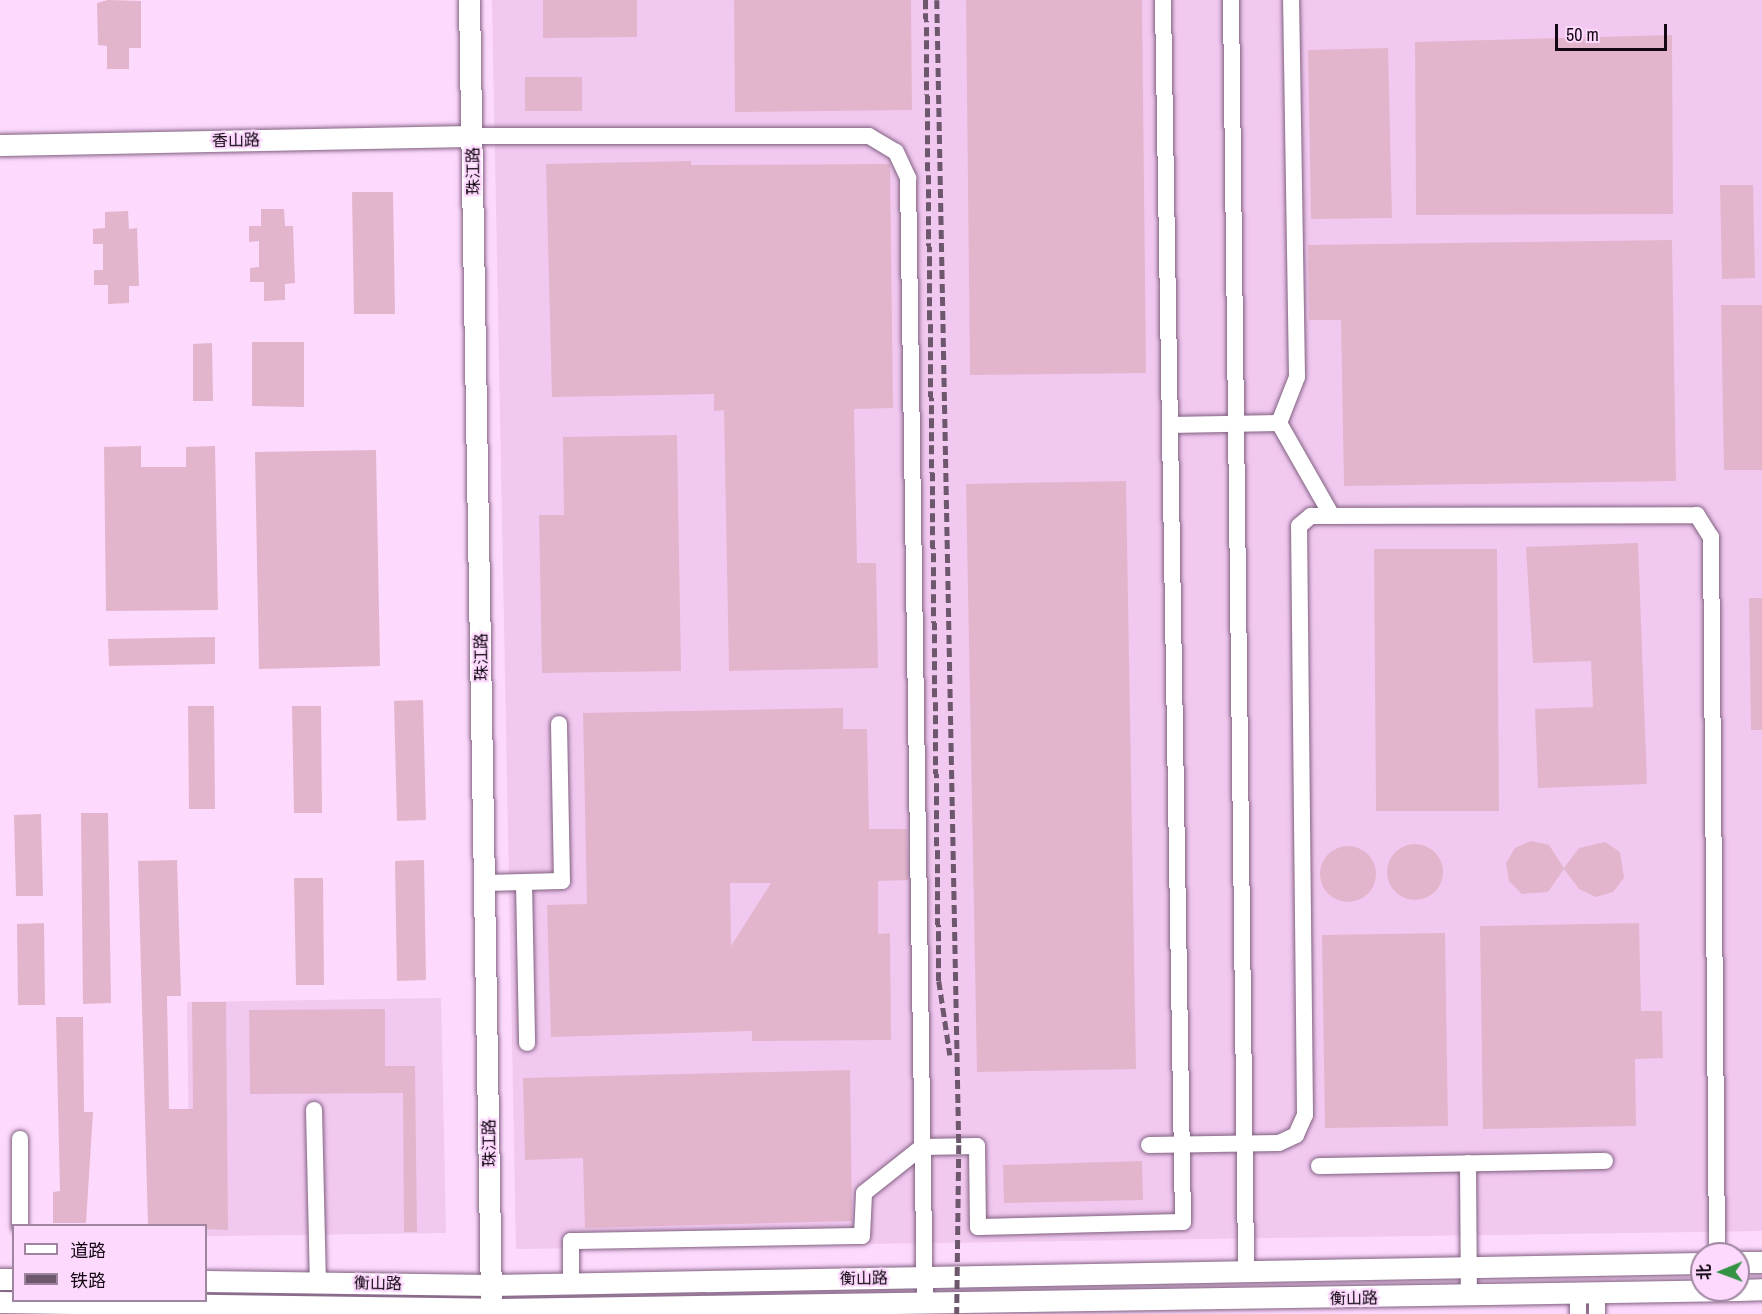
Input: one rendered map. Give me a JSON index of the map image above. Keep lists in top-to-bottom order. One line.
{"streets":{"street":["香山路","珠江路","衡山路"]},"crossings":[["香山路","珠江路"],["珠江路","衡山路"]],"legend":["道路","铁路"],"scale_bar":"50 m","north":"left"}
